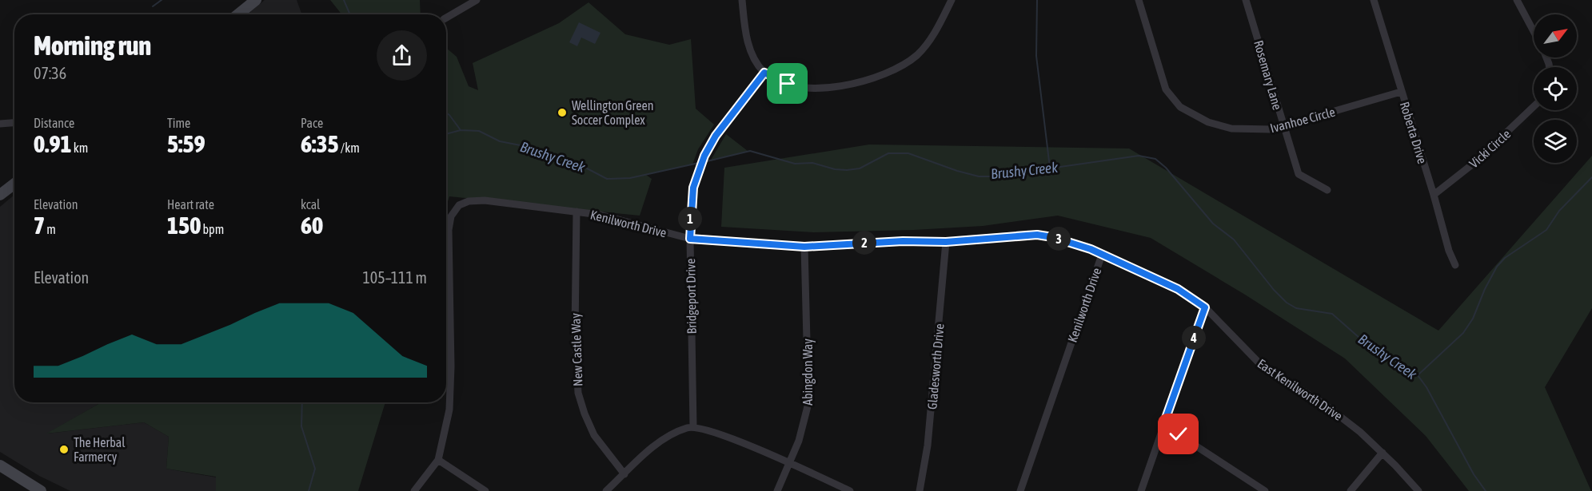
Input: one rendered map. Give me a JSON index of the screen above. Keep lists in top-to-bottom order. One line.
{"streets":{"street":["Rosemary Lane","Ivanhoe Circle","Roberta Drive","Vicki Circle","Kenilworth Drive","Bridgeport Drive","New Castle Way","Gladesworth Drive","Abingdon Way","East Kenilworth Drive"]},"crossings":[["Rosemary Lane","Ivanhoe Circle"],["Ivanhoe Circle","Roberta Drive"],["Roberta Drive","Vicki Circle"],["Kenilworth Drive","Bridgeport Drive"],["Kenilworth Drive","New Castle Way"],["Kenilworth Drive","Gladesworth Drive"],["Kenilworth Drive","Abingdon Way"],["Kenilworth Drive","East Kenilworth Drive"]],"water":["Brushy Creek"],"places":["Wellington Green Soccer Complex","The Herbal Farmercy"],"north":"top right","page":{"heading":["Morning run","07:36"],"stats":[["Distance","0.91 km"],["Time","5:59"],["Pace","6:35 /km"],["Elevation","7 m"],["Heart rate","150 bpm"],["kcal","60"]],"pins":["1","3","2","4"],"chart":["Elevation","105–111 m"]}}
